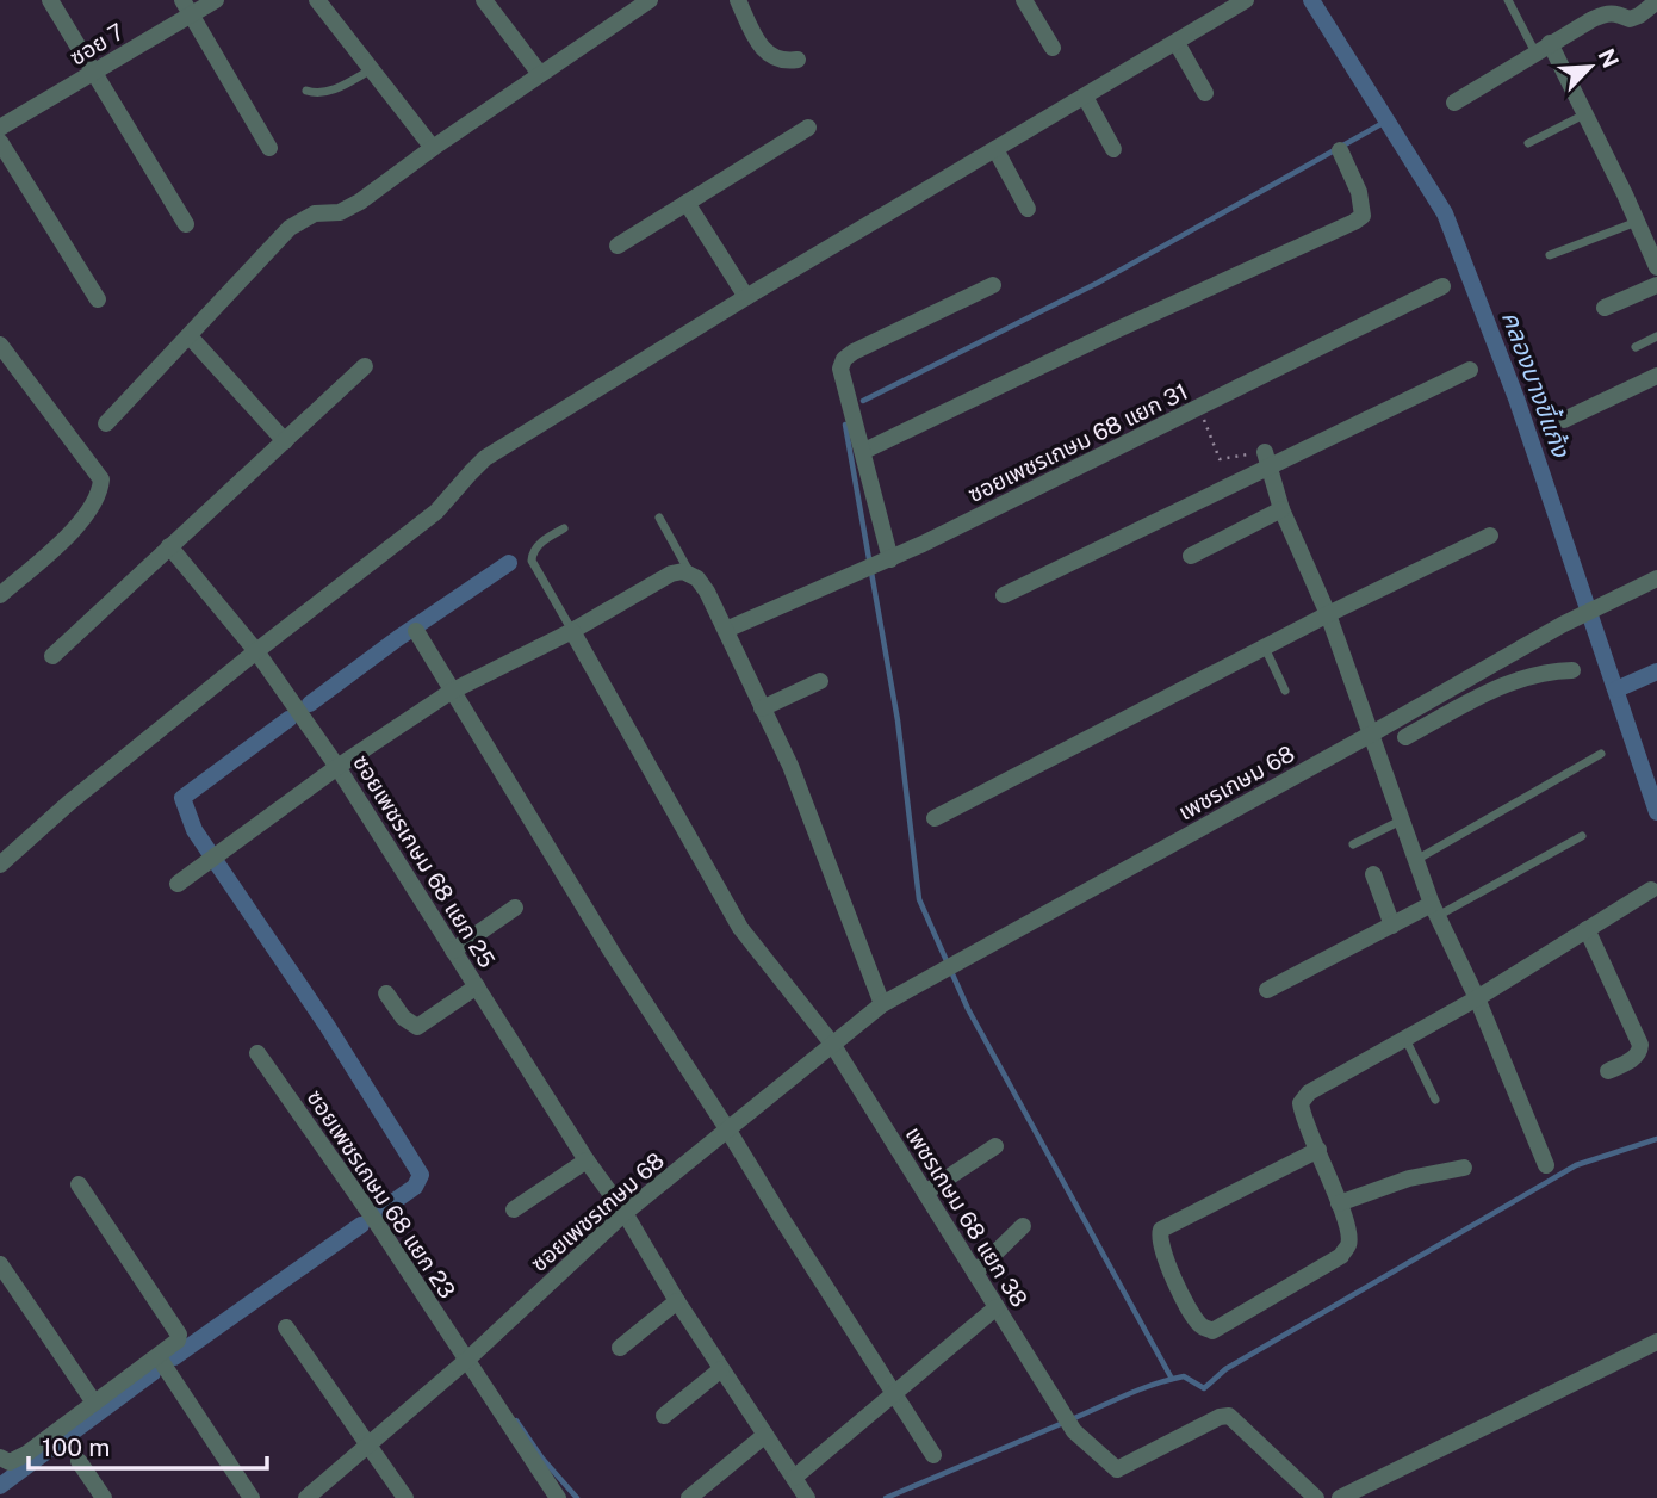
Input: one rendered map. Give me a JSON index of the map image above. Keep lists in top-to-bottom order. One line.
{"streets":{"street":["ซอย 7","ซอยเพชรเกษม 68 แยก 31","เพชรเกษม 68","ซอยเพชรเกษม 68 แยก 25","ซอยเพชรเกษม 68 แยก 23","ซอยเพชรเกษม 68","เพชรเกษม 68 แยก 38"]},"crossings":[["เพชรเกษม 68","ซอยเพชรเกษม 68"],["ซอยเพชรเกษม 68 แยก 25","ซอยเพชรเกษม 68"],["ซอยเพชรเกษม 68 แยก 23","ซอยเพชรเกษม 68"],["ซอยเพชรเกษม 68","เพชรเกษม 68 แยก 38"]],"water":["คลองบางขี้แก้ง"],"scale_bar":"100 m","north":"top right"}
